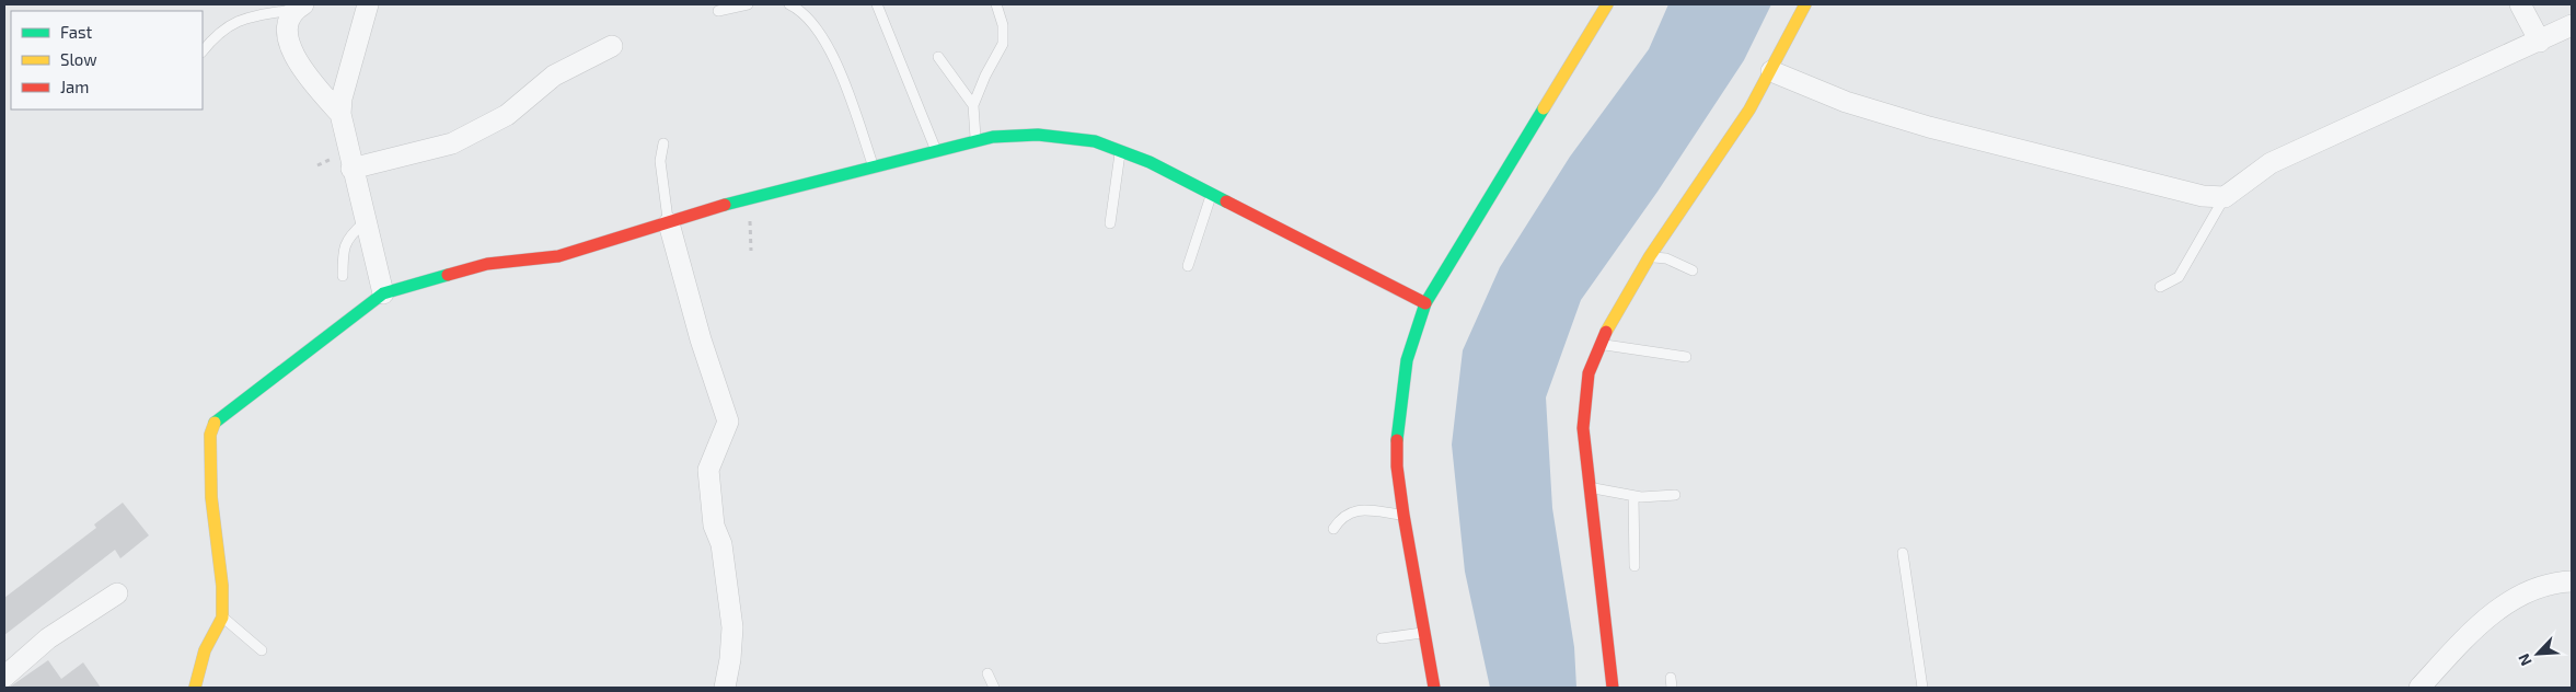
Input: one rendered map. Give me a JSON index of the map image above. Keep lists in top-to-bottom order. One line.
{"legend":["Fast","Slow","Jam"],"north":"bottom left"}
